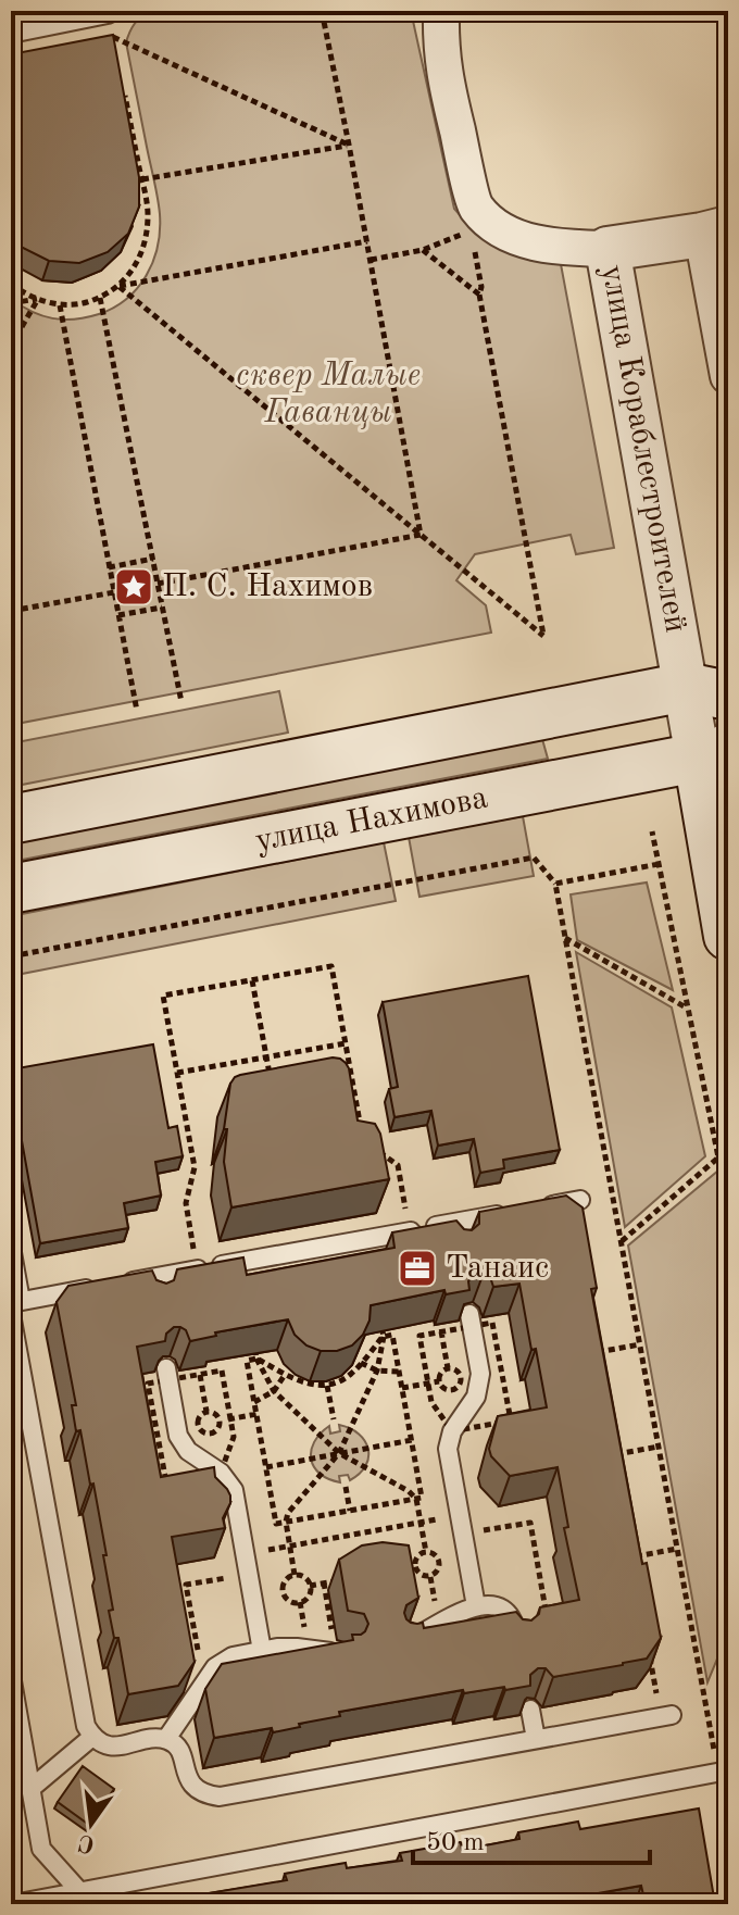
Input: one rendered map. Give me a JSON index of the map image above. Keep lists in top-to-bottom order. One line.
{"streets":{"main road":["улица Кораблестроителей","улица Нахимова"]},"crossings":[["улица Кораблестроителей","улица Нахимова"]],"parks":["сквер Малые Гаванцы"],"places":{"place":["П. С. Нахимов"],"office":["Танаис"]},"scale_bar":"50 m","north":"bottom"}
